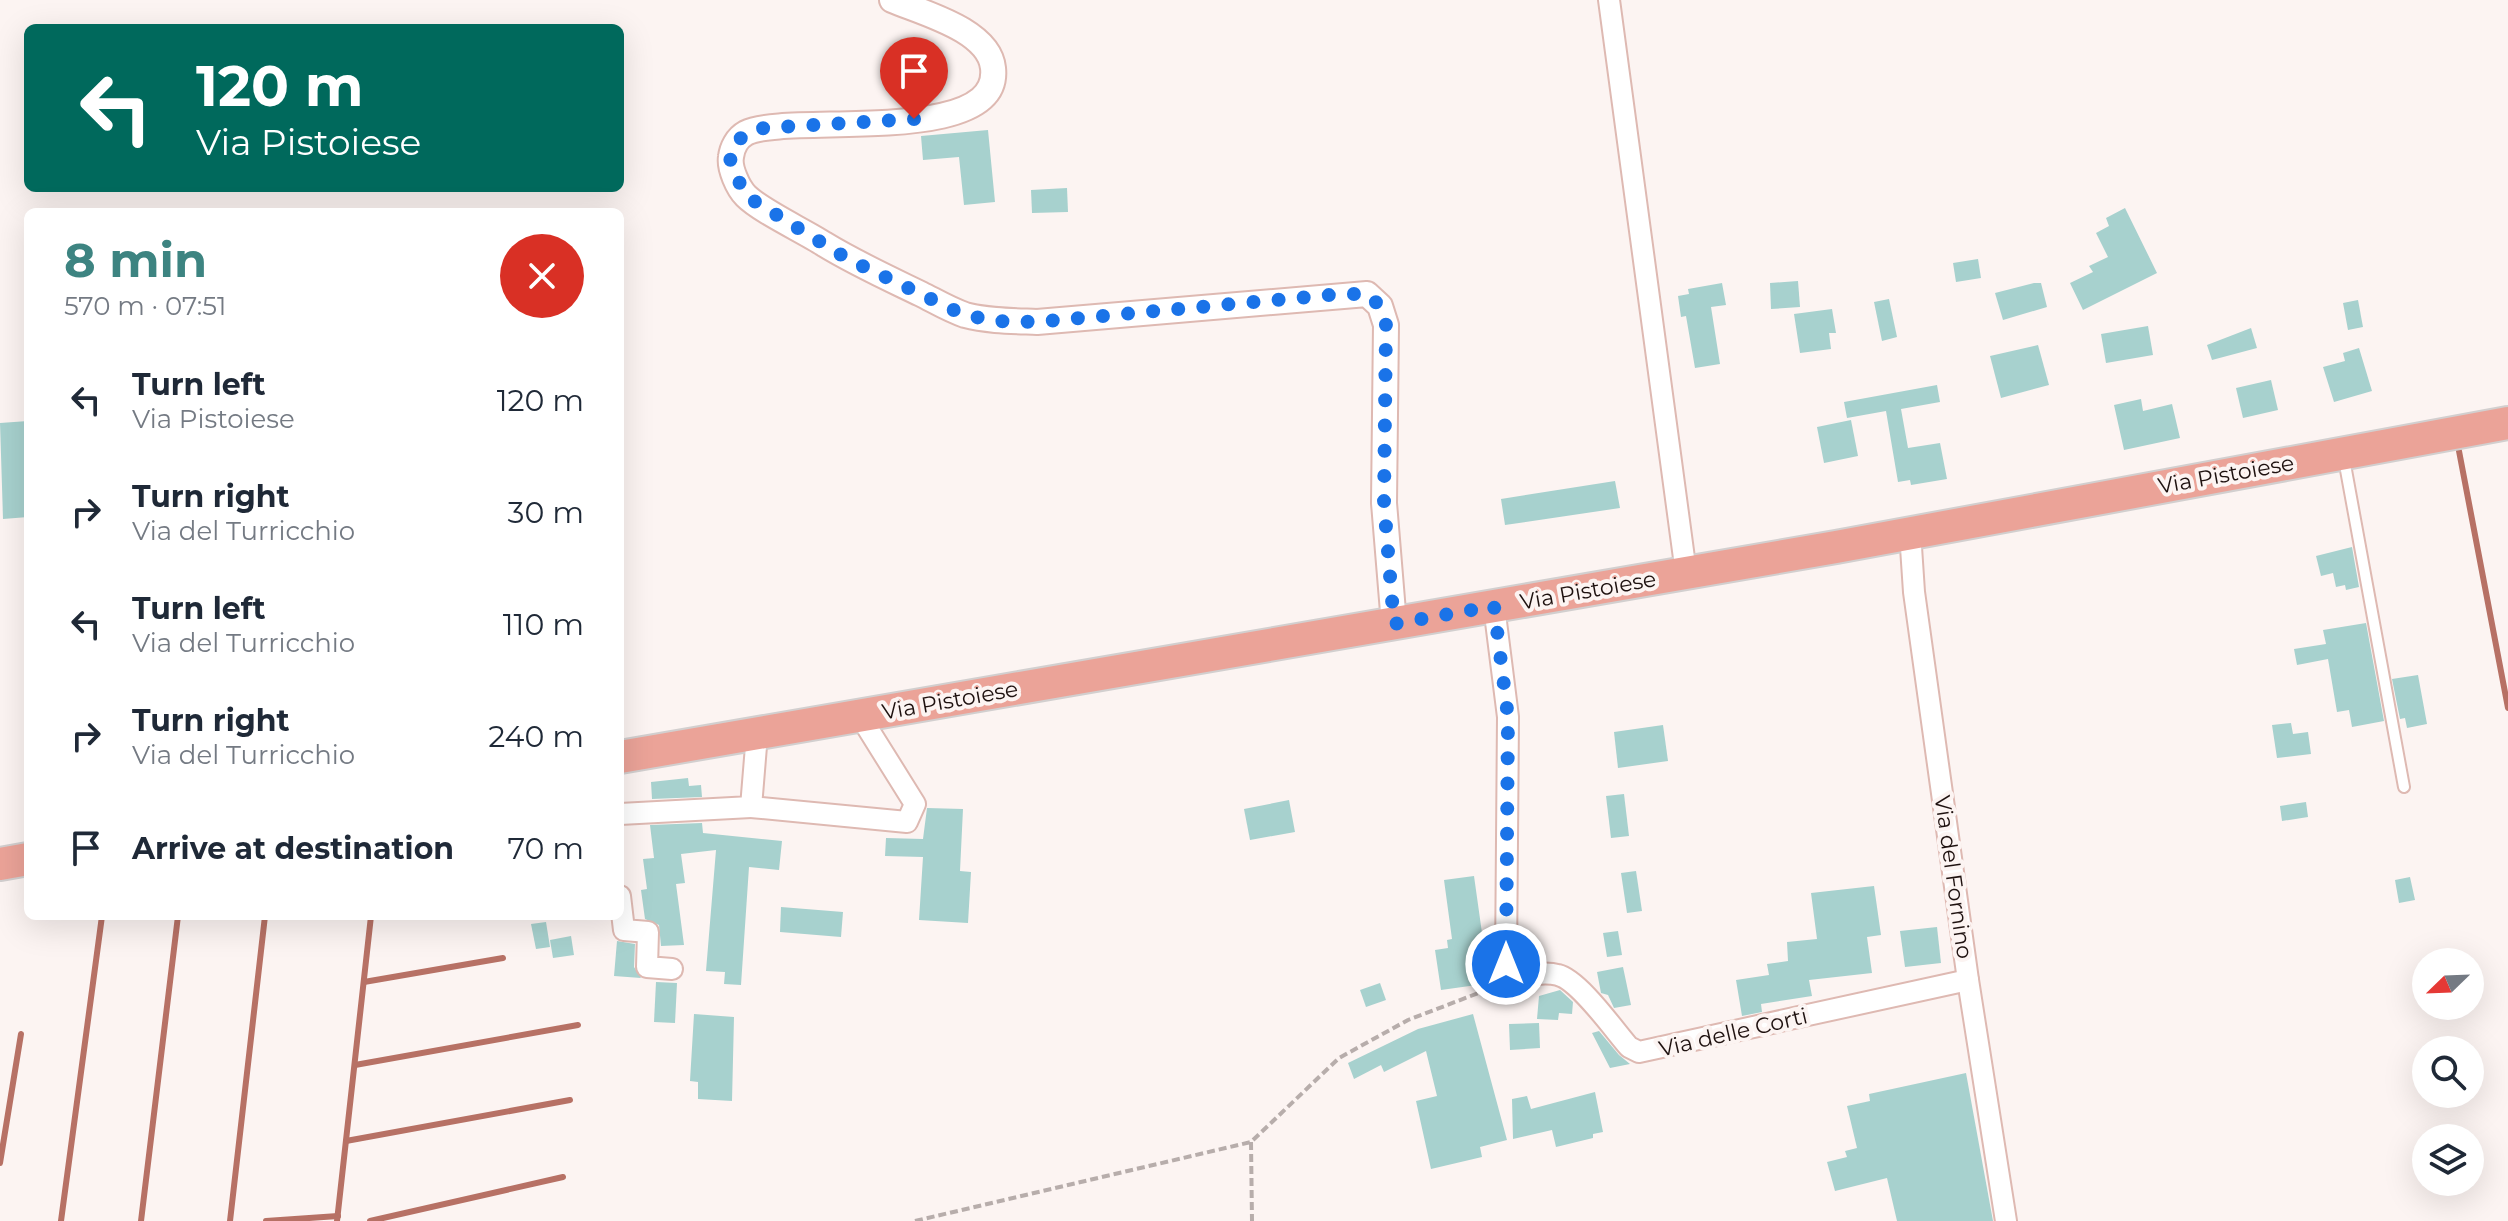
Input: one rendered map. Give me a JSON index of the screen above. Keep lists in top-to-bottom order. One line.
{"streets":{"main road":["Via Pistoiese"],"street":["Via del Fornino","Via delle Corti"]},"crossings":[["Via Pistoiese","Via del Fornino"],["Via del Fornino","Via delle Corti"]],"north":"bottom left","page":{"turn":["120 m","Via Pistoiese"],"heading":["8 min","570 m · 07:51"],"list":[{"name":"Turn left","note":"Via Pistoiese","value":"120 m"},{"name":"Turn right","note":"Via del Turricchio","value":"30 m"},{"name":"Turn left","note":"Via del Turricchio","value":"110 m"},{"name":"Turn right","note":"Via del Turricchio","value":"240 m"},{"name":"Arrive at destination","value":"70 m"}]}}
